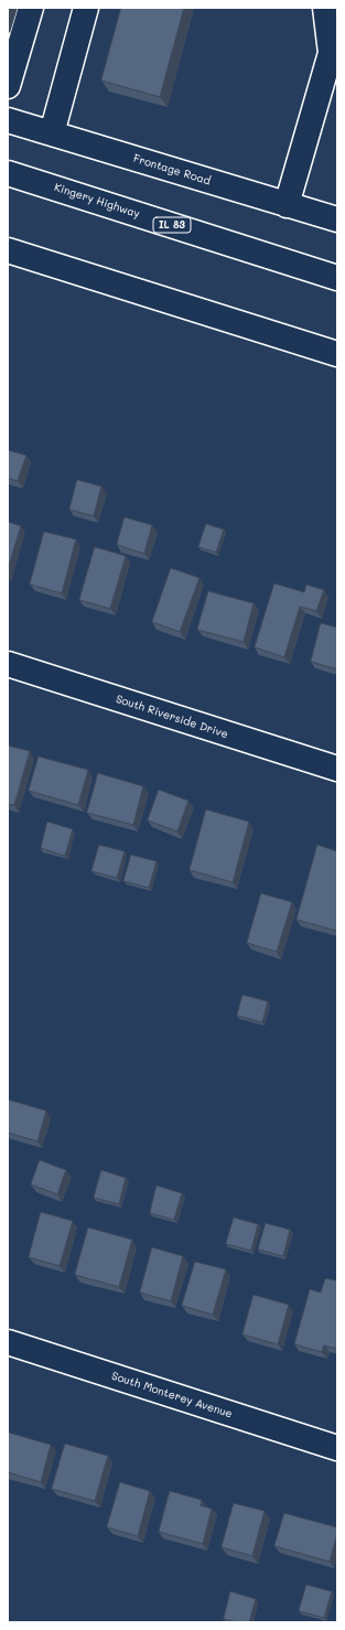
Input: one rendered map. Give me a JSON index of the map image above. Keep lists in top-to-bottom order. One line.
{"streets":{"main road":["Frontage Road","Kingery Highway","IL 83","South Riverside Drive","South Monterey Avenue"]}}
